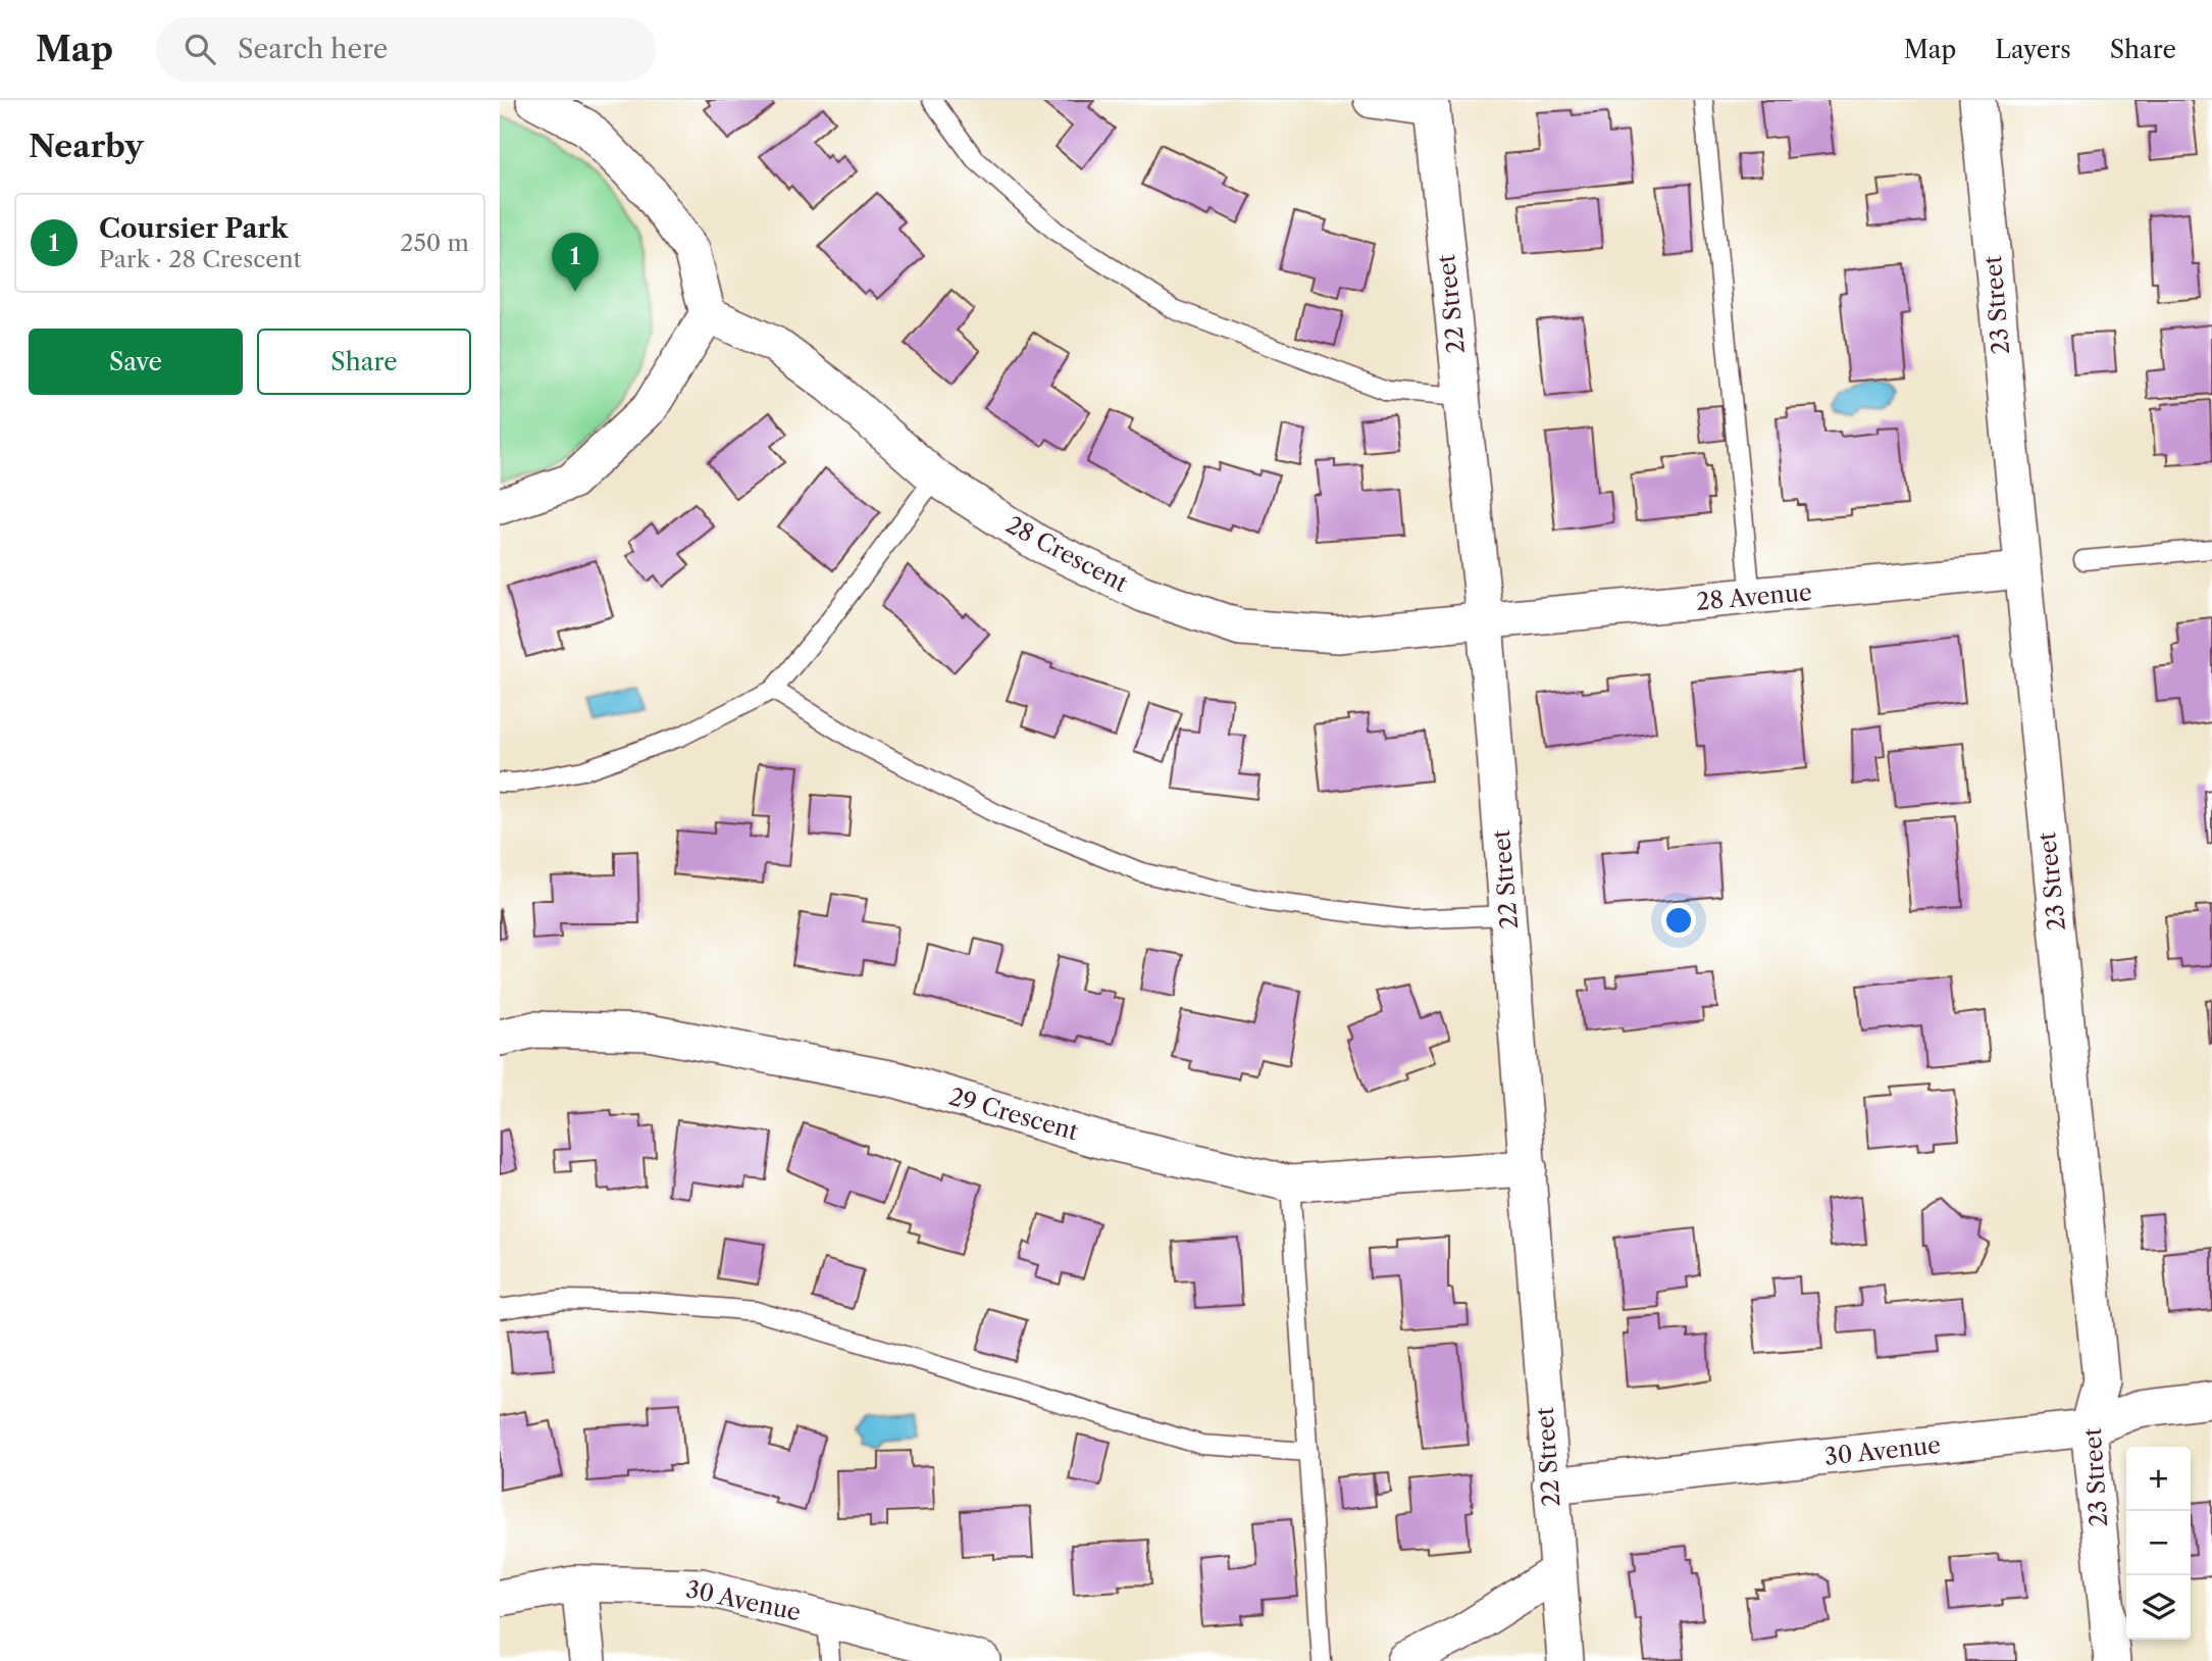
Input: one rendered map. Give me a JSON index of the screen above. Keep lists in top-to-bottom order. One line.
{"streets":{"street":["22 Street","23 Street","28 Crescent","28 Avenue","29 Crescent","30 Avenue"]},"crossings":[["22 Street","28 Crescent"],["22 Street","28 Avenue"],["22 Street","29 Crescent"],["22 Street","30 Avenue"],["23 Street","28 Avenue"],["23 Street","30 Avenue"],["28 Crescent","28 Avenue"]],"page":{"header":"Map","search":"Search here","nav":["Map","Layers","Share"],"heading":"Nearby","list":[{"mark":"1","name":"Coursier Park","note":"Park · 28 Crescent","value":"250 m"}],"pins":"1","buttons":["Save","Share"],"map_buttons":["+","−"]}}
